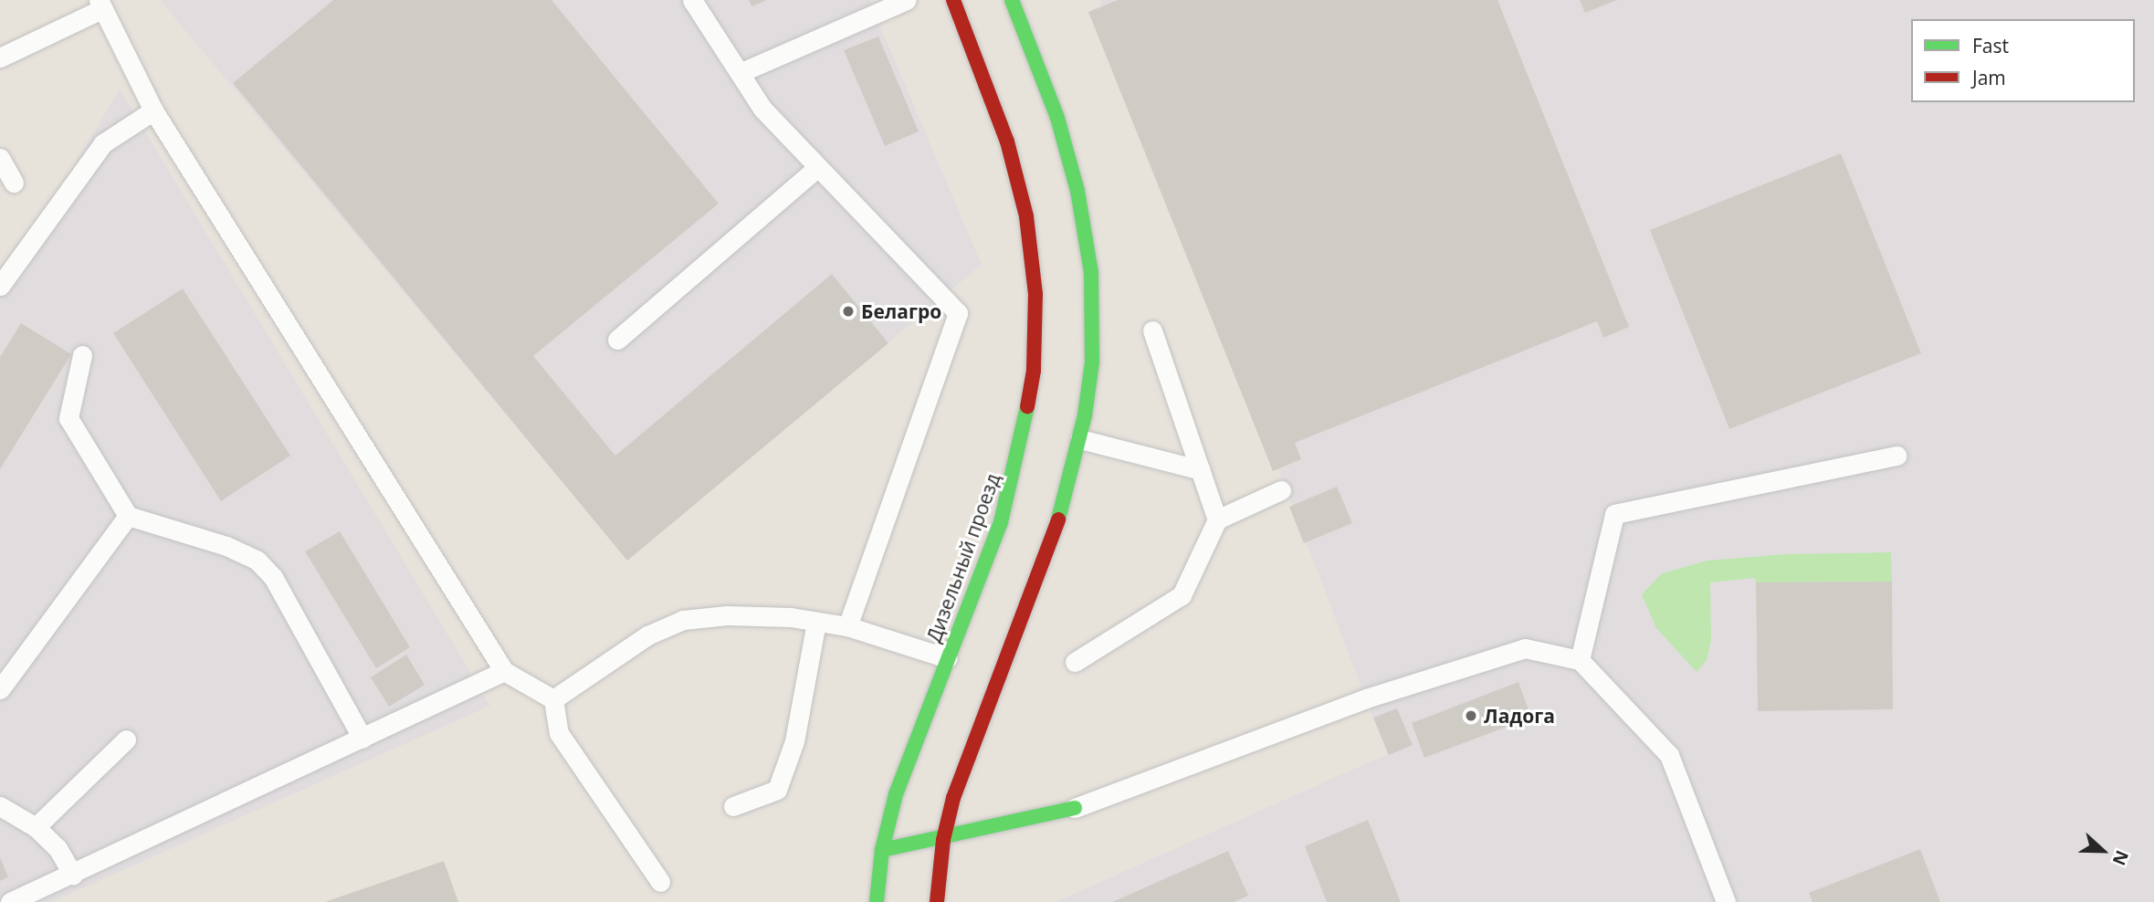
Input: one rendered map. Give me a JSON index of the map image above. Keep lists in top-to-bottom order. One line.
{"streets":{"street":["Дизельный проезд"]},"places":["Белагро","Ладога"],"legend":["Fast","Jam"],"north":"right"}
